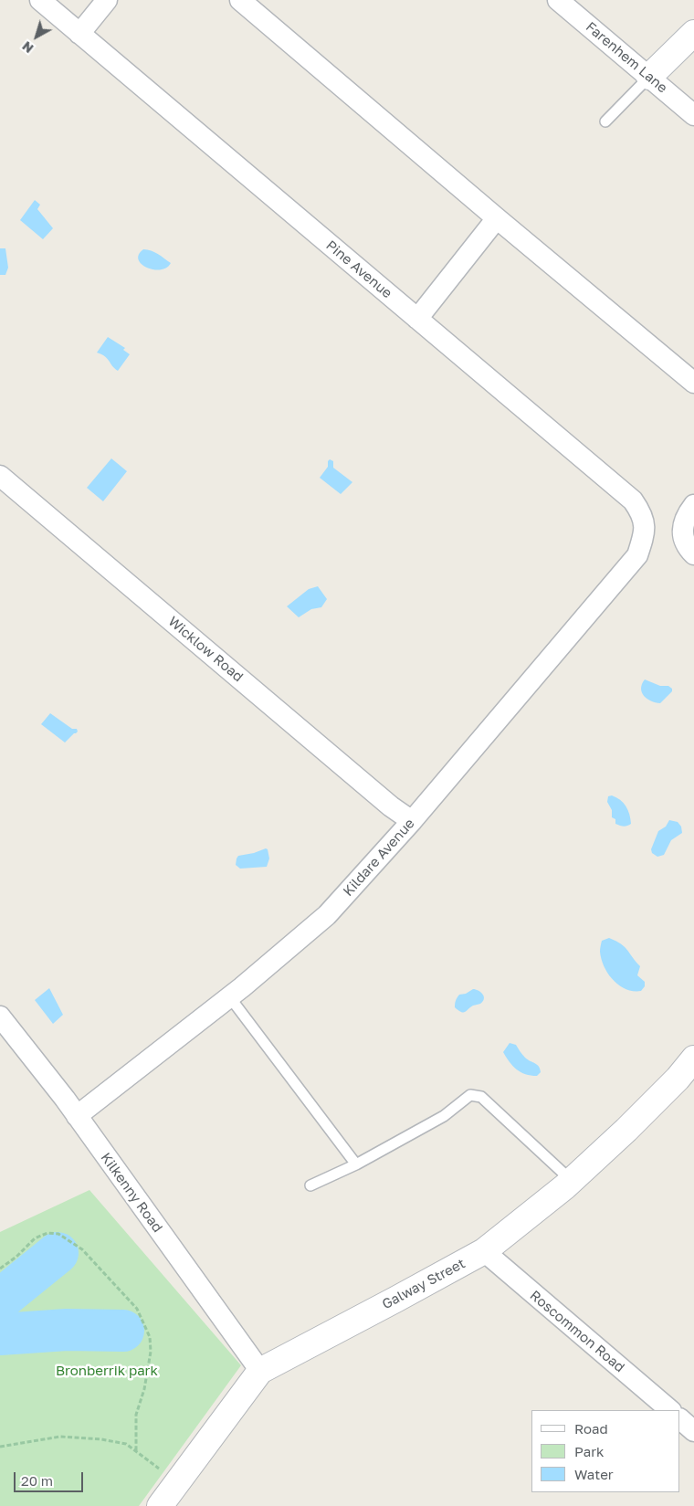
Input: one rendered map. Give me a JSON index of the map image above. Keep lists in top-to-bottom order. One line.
{"streets":{"street":["Farenhem Lane","Pine Avenue","Wicklow Road","Kildare Avenue","Kilkenny Road","Galway Street","Roscommon Road"]},"crossings":[["Pine Avenue","Kildare Avenue"],["Wicklow Road","Kildare Avenue"],["Kildare Avenue","Kilkenny Road"],["Kilkenny Road","Galway Street"],["Galway Street","Roscommon Road"]],"parks":["Bronberrik park"],"legend":["Road","Park","Water"],"scale_bar":"20 m","north":"bottom left"}
